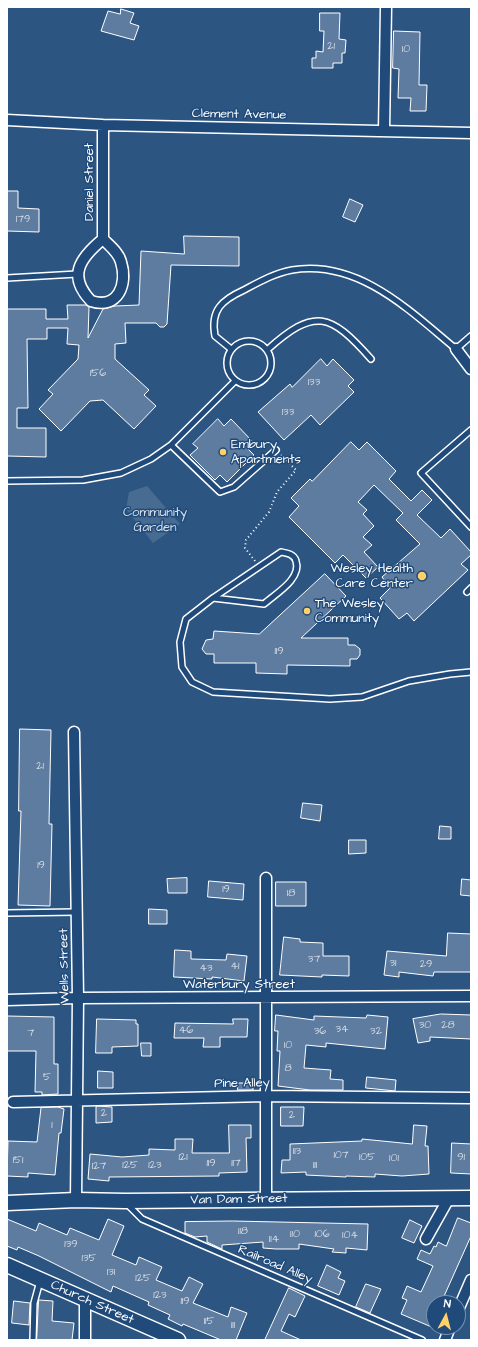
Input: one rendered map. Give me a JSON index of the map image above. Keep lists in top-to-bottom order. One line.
{"streets":{"main road":["Van Dam Street","Church Street"],"street":["Clement Avenue","Daniel Street","Wells Street","Waterbury Street","Pine Alley"],"lane":["Railroad Alley"]},"crossings":[["Clement Avenue","Daniel Street"],["Wells Street","Waterbury Street"],["Wells Street","Pine Alley"],["Wells Street","Van Dam Street"],["Van Dam Street","Railroad Alley"]],"parks":["Community Garden"],"places":["Embury Apartments","Wesley Health Care Center","The Wesley Community"],"house_numbers":["21","10","179","156","133","133","119","21","19","19","18","37","31","29","41","43","30","28","34","46","36","32","7","10","8","5","2","2","1","113","107","121","105","91","101","151","119","117","125","123","111","127","118","110","106","104","114","139","135","131","125","123","119","115","111"],"north":"top"}
